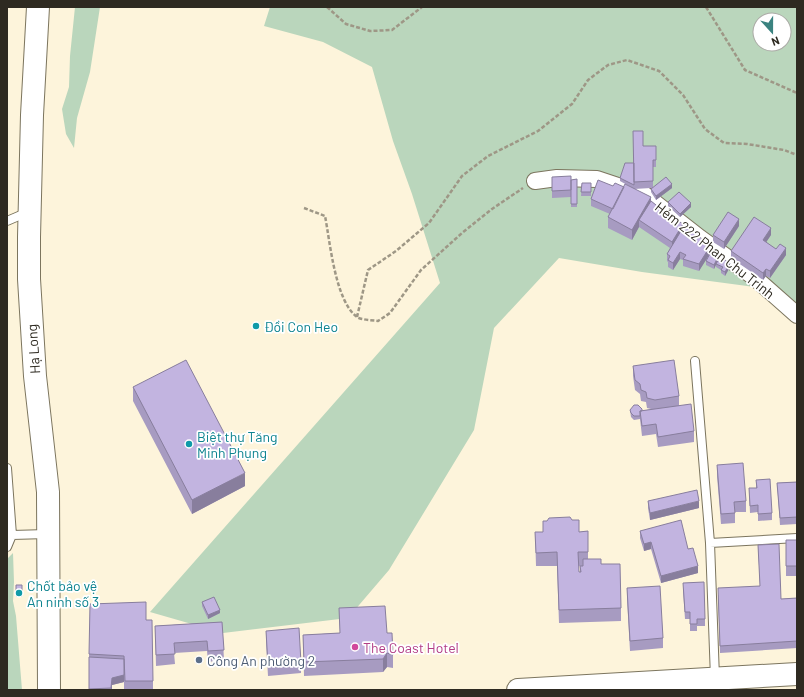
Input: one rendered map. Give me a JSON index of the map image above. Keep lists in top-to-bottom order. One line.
{"streets":{"main road":["Hạ Long"],"street":["Hẻm 222 Phan Chu Trinh"]},"places":["Đồi Con Heo","Biệt thự Tăng Minh Phụng","Chốt bảo vệ An ninh số 3","The Coast Hotel","Công An phường 2"],"north":"bottom"}
